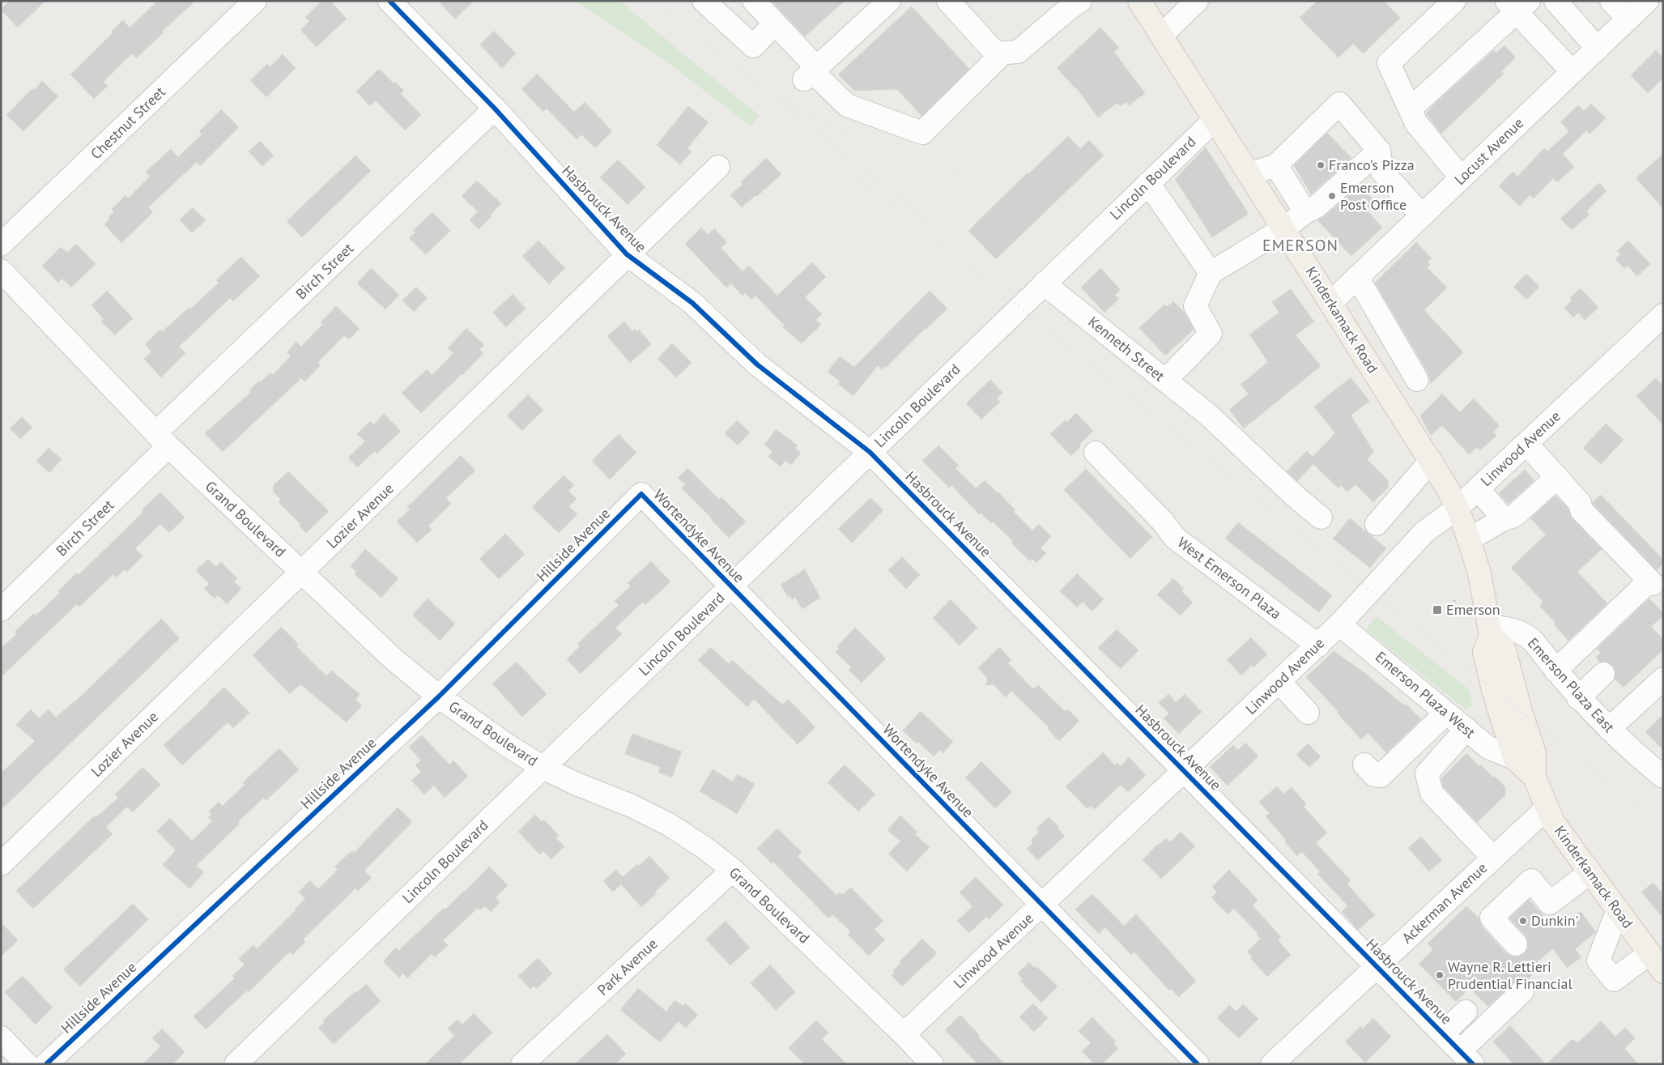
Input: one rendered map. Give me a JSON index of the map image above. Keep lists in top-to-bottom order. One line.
{"streets":{"main road":["Kinderkamack Road"],"street":["Chestnut Street","Locust Avenue","Lincoln Boulevard","Hasbrouck Avenue","Birch Street","Kenneth Street","Linwood Avenue","Lozier Avenue","Grand Boulevard","Wortendyke Avenue","Hillside Avenue","West Emerson Plaza","Emerson Plaza East","Emerson Plaza West","Ackerman Avenue","Park Avenue"]},"crossings":[["Locust Avenue","Kinderkamack Road"],["Lincoln Boulevard","Hasbrouck Avenue"],["Lincoln Boulevard","Kinderkamack Road"],["Lincoln Boulevard","Kenneth Street"],["Lincoln Boulevard","Grand Boulevard"],["Lincoln Boulevard","Wortendyke Avenue"],["Hasbrouck Avenue","Birch Street"],["Hasbrouck Avenue","Linwood Avenue"],["Hasbrouck Avenue","Lozier Avenue"],["Hasbrouck Avenue","Ackerman Avenue"],["Birch Street","Grand Boulevard"],["Kinderkamack Road","Linwood Avenue"],["Kinderkamack Road","Emerson Plaza East"],["Kinderkamack Road","Emerson Plaza West"],["Kinderkamack Road","Ackerman Avenue"],["Linwood Avenue","Grand Boulevard"],["Linwood Avenue","Wortendyke Avenue"],["Linwood Avenue","West Emerson Plaza"],["Linwood Avenue","Emerson Plaza West"],["Lozier Avenue","Grand Boulevard"],["Grand Boulevard","Hillside Avenue"],["Grand Boulevard","Park Avenue"],["Wortendyke Avenue","Hillside Avenue"]],"districts":["EMERSON"],"places":{"other":["Franco's Pizza","Emerson Post Office","Dunkin'","Wayne R. Lettieri Prudential Financial"],"transit":["Emerson"]}}
